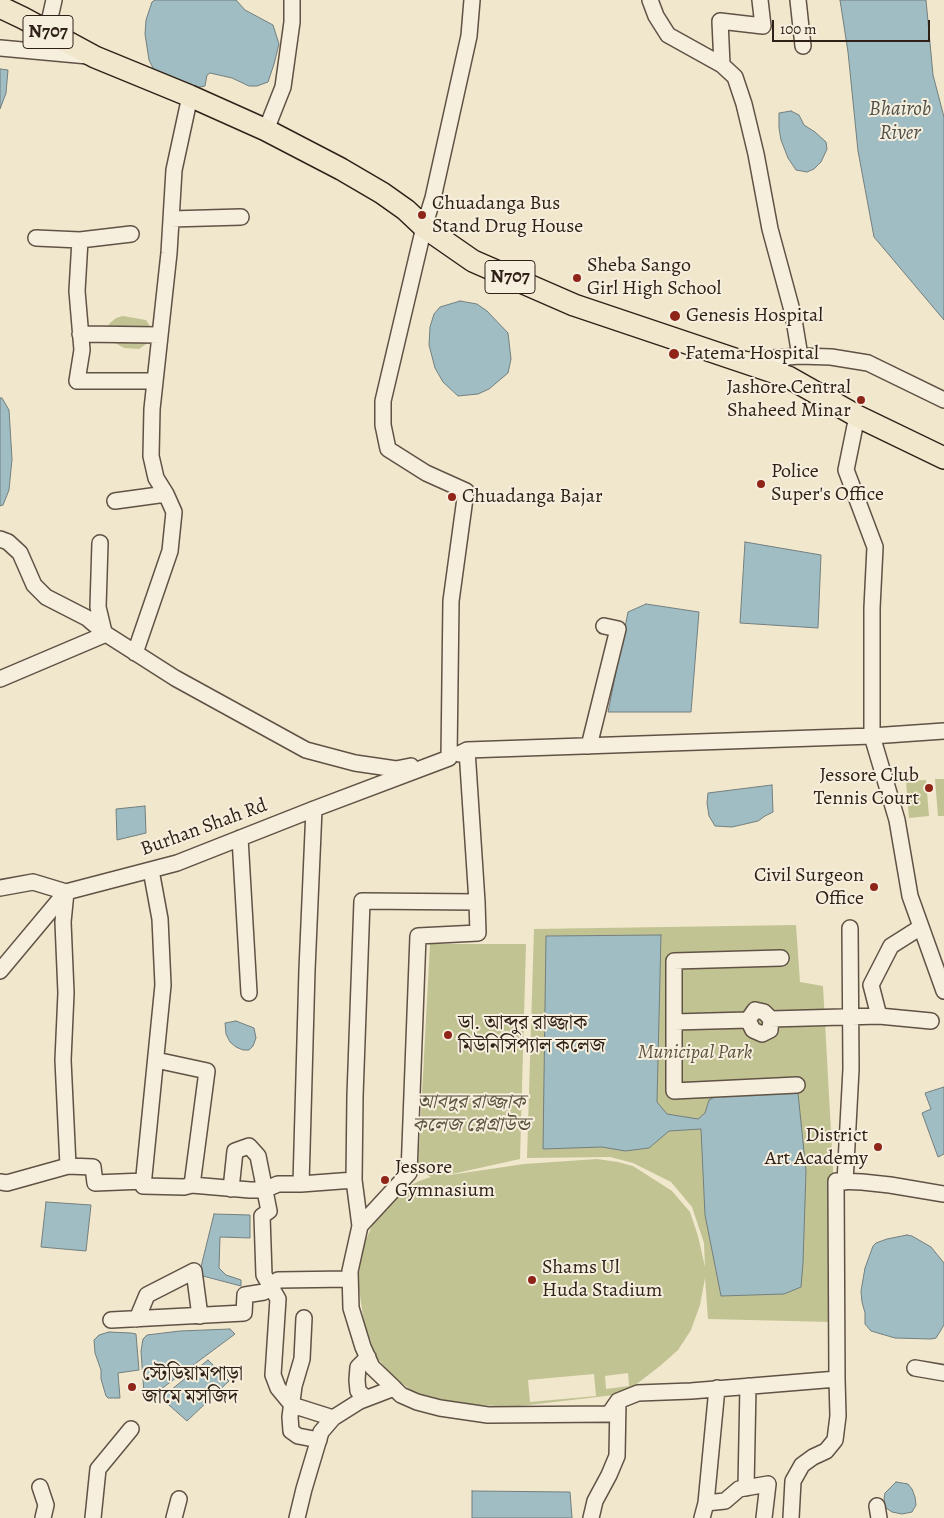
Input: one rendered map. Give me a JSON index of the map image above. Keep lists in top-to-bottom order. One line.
{"streets":{"highway":["N707"],"street":["Burhan Shah Rd"]},"water":["Bhairob River"],"parks":["Municipal Park","আবদুর রাজ্জাক কলেজ প্লেগ্রাউন্ড"],"places":["Chuadanga Bus Stand Drug House","Sheba Sango Girl High School","Genesis Hospital","Fatema Hospital","Jashore Central Shaheed Minar","Police Super's Office","Chuadanga Bajar","Jessore Club Tennis Court","Civil Surgeon Office","ডা. আব্দুর রাজ্জাক মিউনিসিপ্যাল কলেজ","District Art Academy","Jessore Gymnasium","Shams Ul Huda Stadium","স্টেডিয়ামপাড়া জামে মসজিদ"],"scale_bar":"100 m"}
